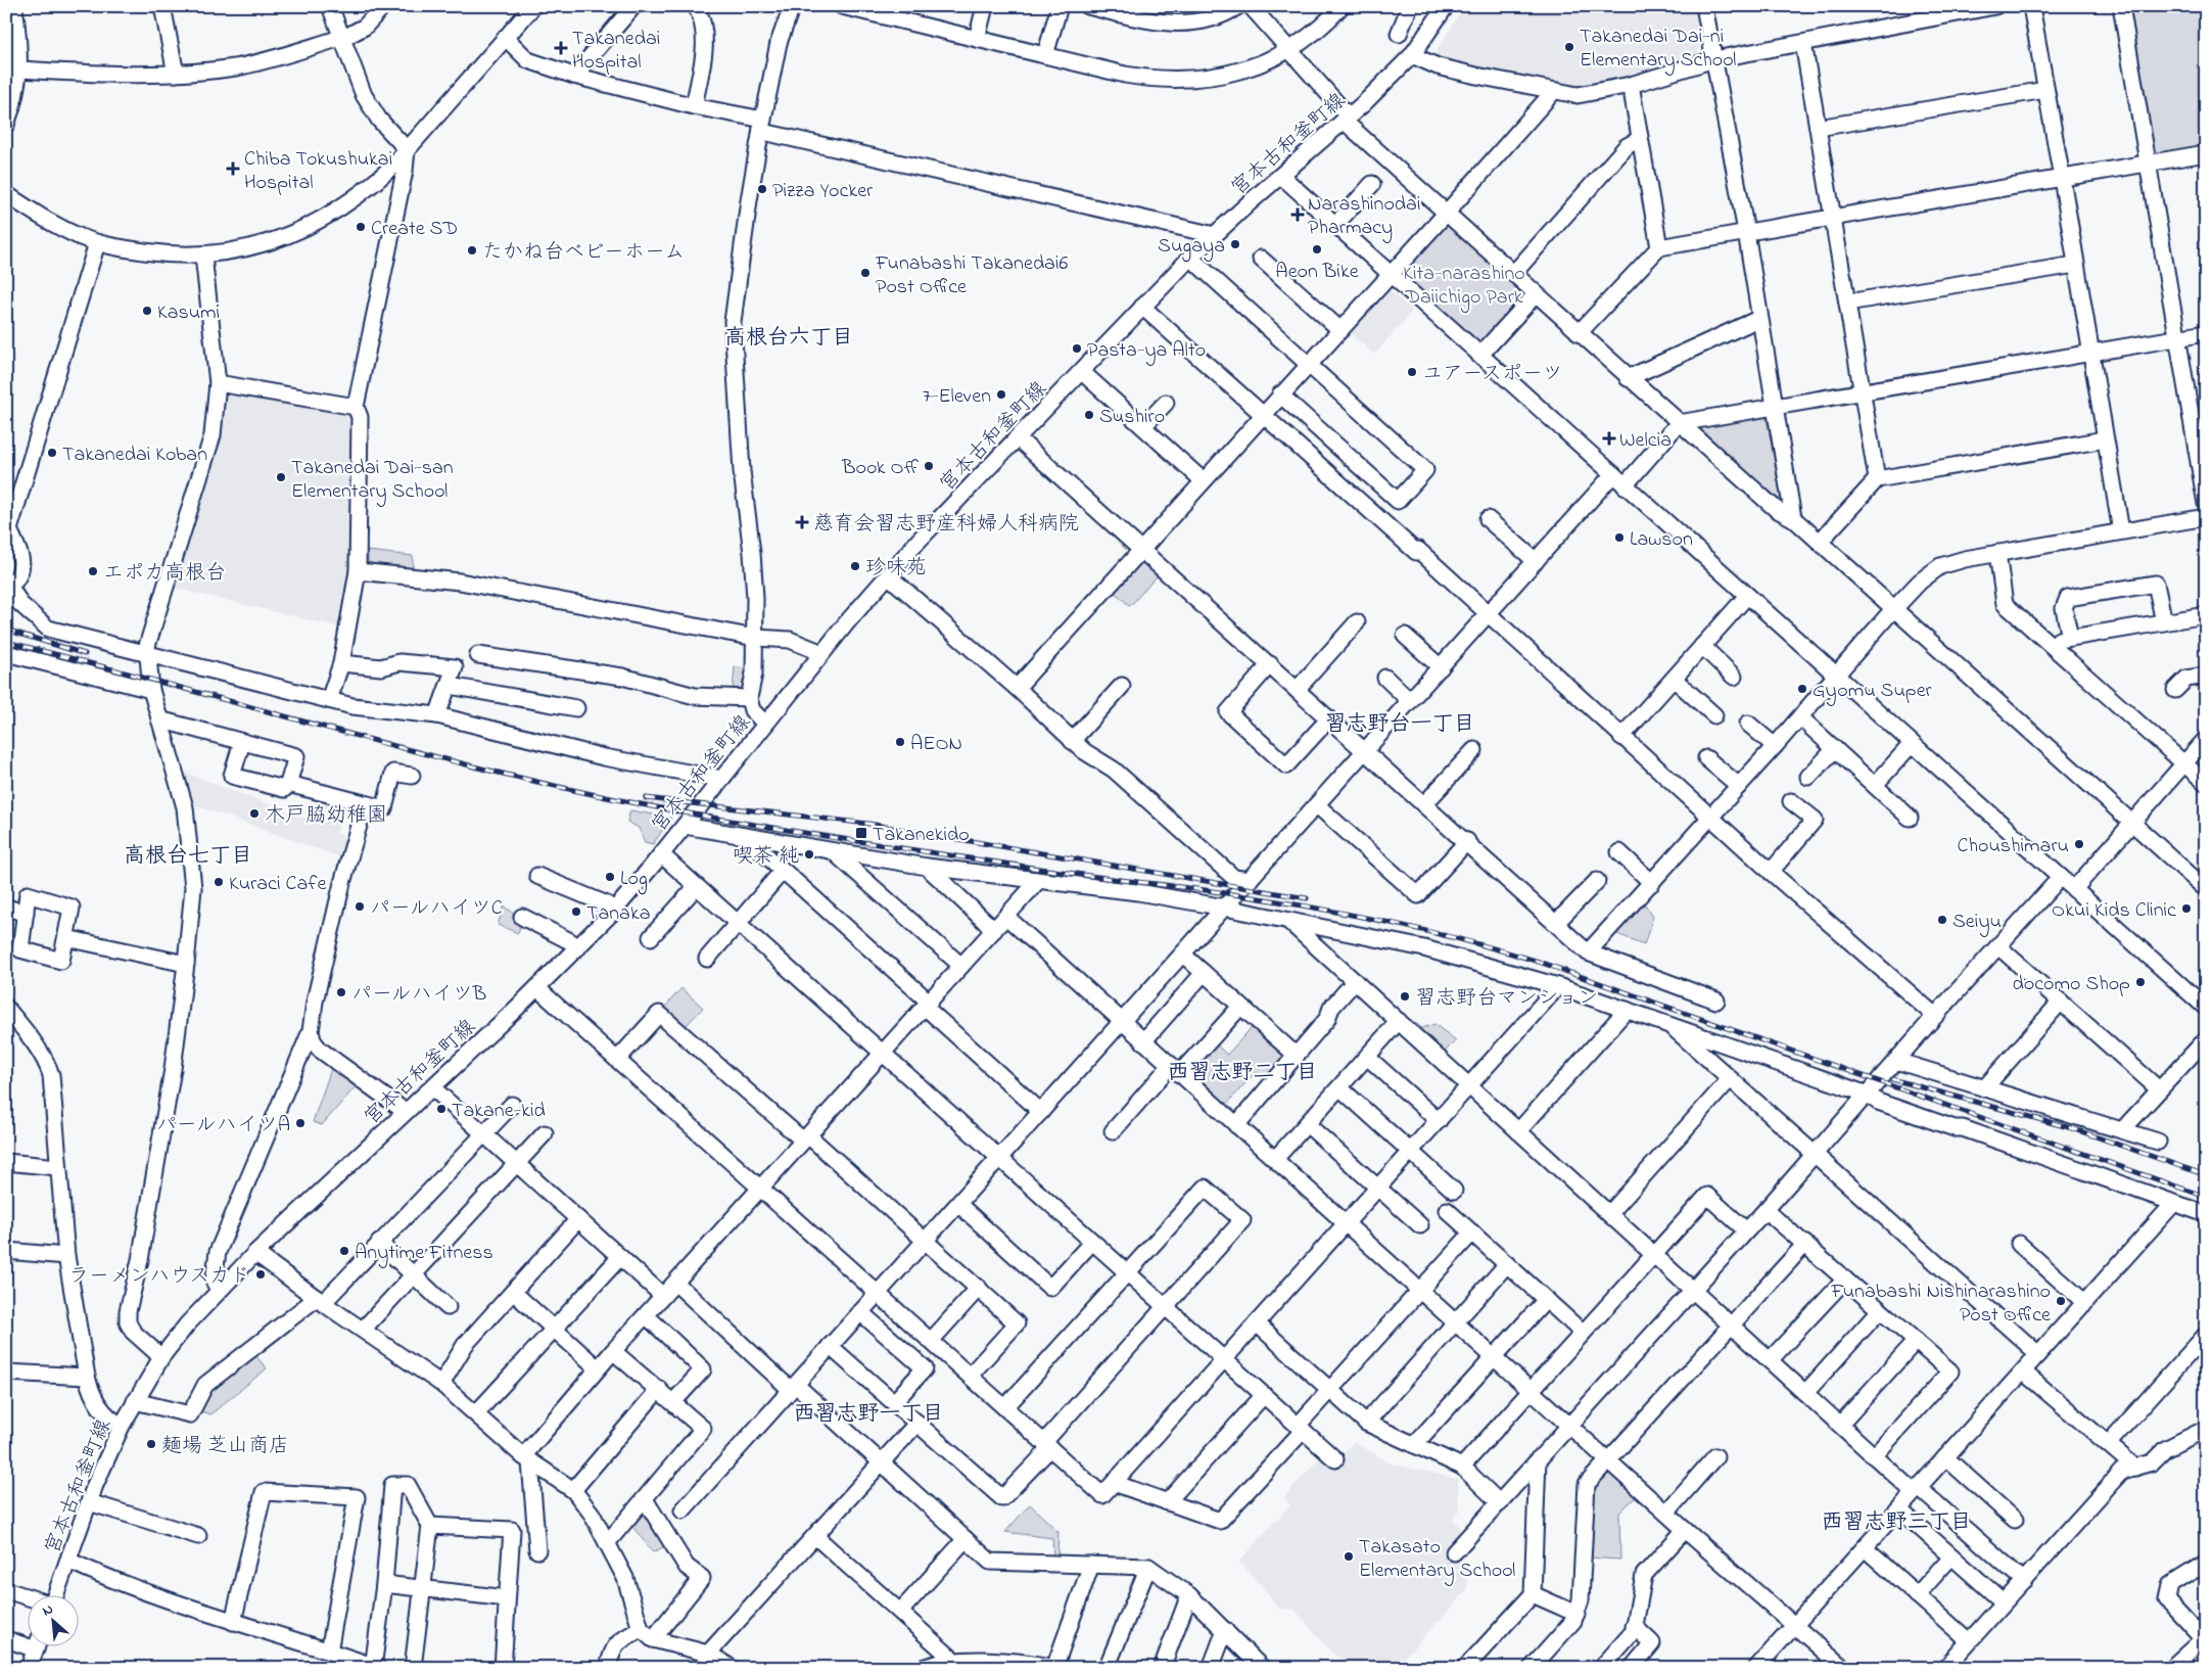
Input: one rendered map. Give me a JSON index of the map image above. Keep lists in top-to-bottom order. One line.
{"streets":{"street":["宮本古和釜町線"]},"districts":["高根台六丁目","習志野台一丁目","高根台七丁目","西習志野二丁目","西習志野一丁目","西習志野三丁目"],"parks":["Kita-narashino Daiichigo Park"],"places":{"other":["Takanedai Dai-ni Elementary School","Pizza Yocker","Create SD","Sugaya","Aeon Bike","たかね台ベビーホーム","Funabashi Takanedai6 Post Office","Kasumi","Pasta-ya Alto","ユアースポーツ","7-Eleven","Sushiro","Takanedai Koban","Book Off","Takanedai Dai-san Elementary School","Lawson","珍味苑","エポカ高根台","Gyomu Super","AEON","木戸脇幼稚園","Choushimaru","喫茶 純","Log","Kuraci Cafe","パールハイツC","Okui Kids Clinic","Tanaka","Seiyu","docomo Shop","パールハイツB","習志野台マンション","Takane-kid","パールハイツA","Anytime Fitness","ラーメンハウスカド","Funabashi Nishinarashino Post Office","麺場 芝山商店","Takasato Elementary School"],"health":["Takanedai Hospital","Chiba Tokushukai Hospital","Narashinodai Pharmacy","Welcia","慈育会習志野産科婦人科病院"],"transit":["Takanekido"]},"north":"top left"}
